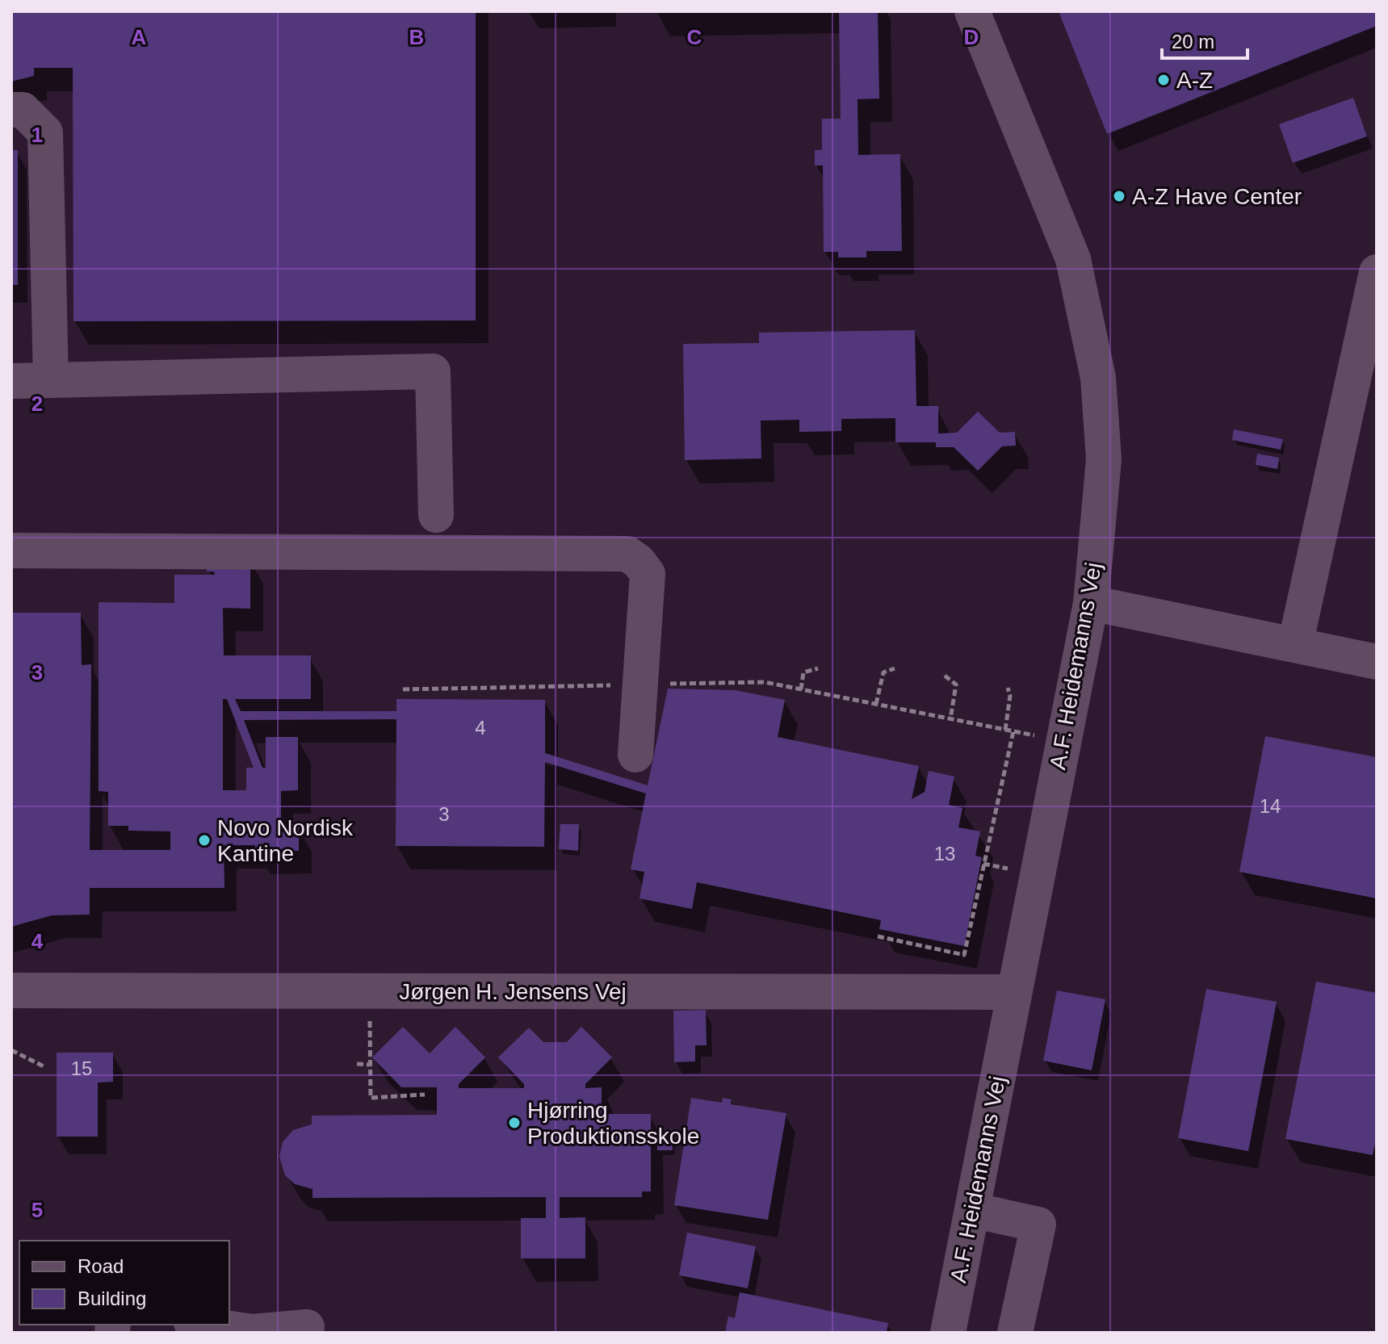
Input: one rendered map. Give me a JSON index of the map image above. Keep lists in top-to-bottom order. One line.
{"streets":{"street":["A.F. Heidemanns Vej","Jørgen H. Jensens Vej"]},"crossings":[["A.F. Heidemanns Vej","Jørgen H. Jensens Vej"]],"places":["A-Z","A-Z Have Center","Novo Nordisk Kantine","Hjørring Produktionsskole"],"house_numbers":["4","14","3","13","15"],"legend":["Road","Building"],"scale_bar":"20 m","grid":{"columns":["A","B","C","D"],"rows":["1","2","3","4","5"]}}
